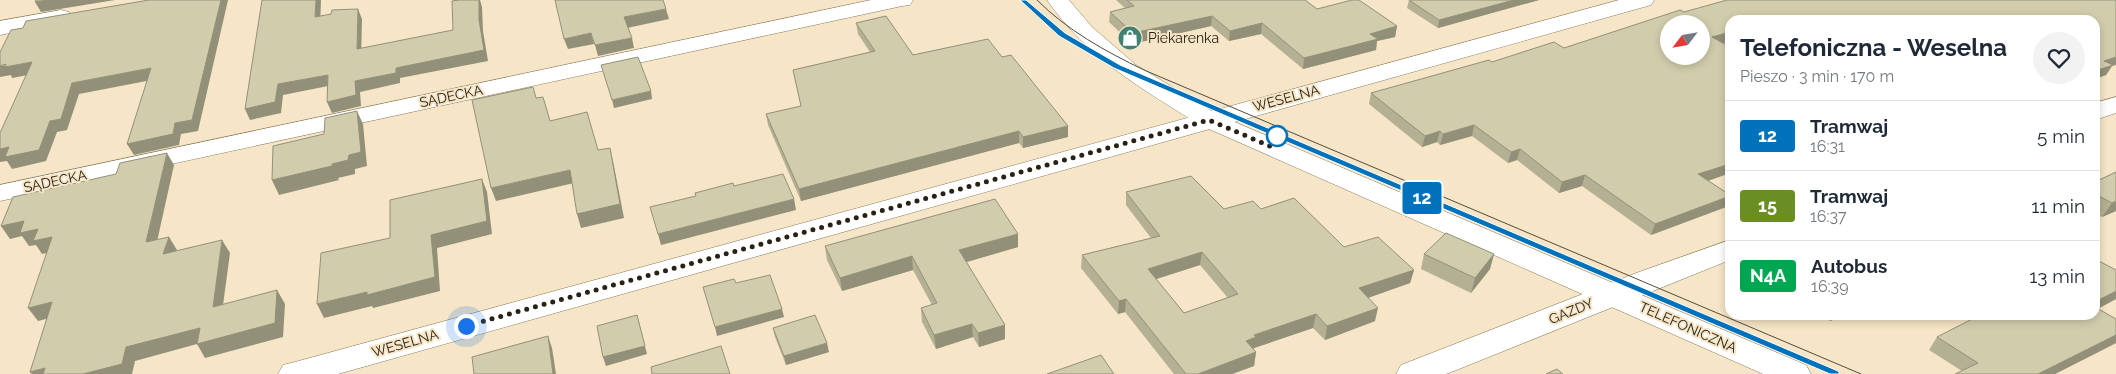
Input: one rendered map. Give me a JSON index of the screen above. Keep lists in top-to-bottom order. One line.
{"streets":{"street":["SĄDECKA","WESELNA","GAZDY","TELEFONICZNA"]},"crossings":[["WESELNA","TELEFONICZNA"],["GAZDY","TELEFONICZNA"]],"places":{"shop":["Piekarenka"]},"lines":["tram line 12"],"north":"bottom left","page":{"on_map":"12","heading":["Telefoniczna - Weselna","Pieszo · 3 min · 170 m"],"list":[{"mark":"12","name":"Tramwaj","note":"16:31","value":"5 min"},{"mark":"15","name":"Tramwaj","note":"16:37","value":"11 min"},{"mark":"N4A","name":"Autobus","note":"16:39","value":"13 min"}]}}
